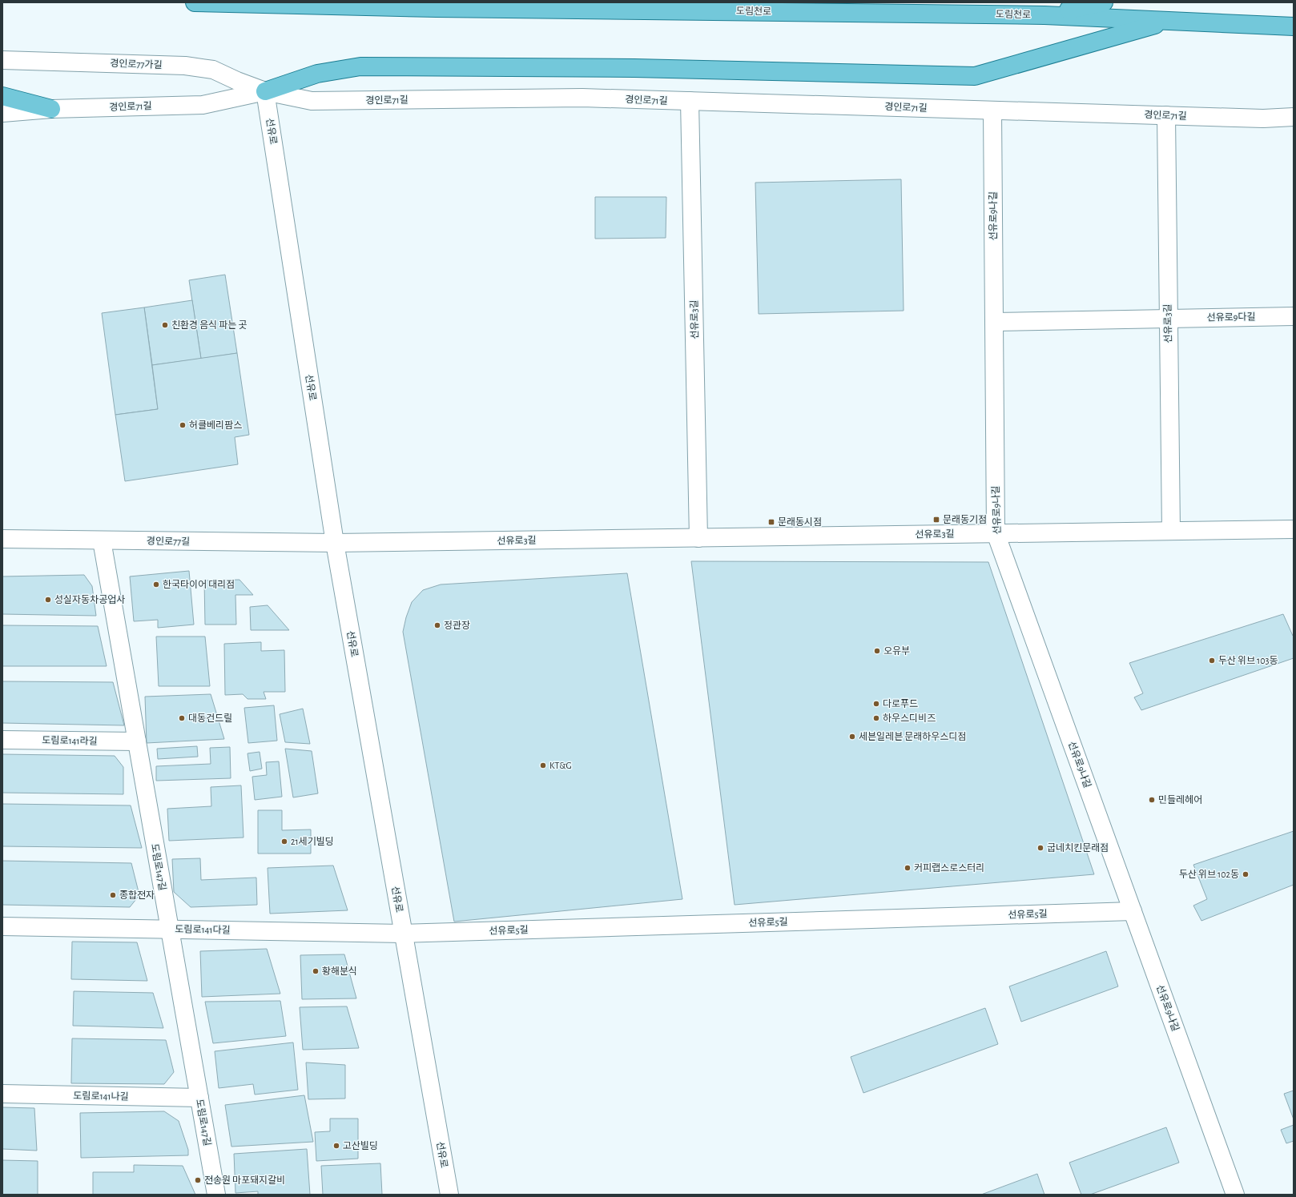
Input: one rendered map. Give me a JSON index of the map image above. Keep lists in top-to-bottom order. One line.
{"streets":{"main road":["도림천로"],"street":["경인로77가길","경인로71길","선유로","선유로9나길","선유로9다길","선유로3길","경인로77길","도림로141라길","도림로147길","선유로5길","도림로141다길","도림로141나길"]},"crossings":[["경인로77가길","경인로71길"],["경인로77가길","선유로"],["경인로71길","선유로"],["경인로71길","선유로9나길"],["경인로71길","선유로3길"],["선유로","선유로3길"],["선유로","경인로77길"],["선유로","선유로5길"],["선유로","도림로141다길"],["선유로9나길","선유로3길"],["선유로9나길","선유로5길"],["선유로9다길","선유로3길"],["선유로3길","경인로77길"],["경인로77길","도림로147길"],["도림로141라길","도림로147길"],["도림로147길","도림로141다길"],["도림로147길","도림로141나길"],["선유로5길","도림로141다길"]],"places":{"other":["친환경 음식 파는 곳","허클베리팜스","한국타이어 대리점","성실자동차공업사","정관장","오유부","두산 위브 103동","다로푸드","대동건드릴","하우스디비즈","세븐일레븐 문래하우스디점","KT&G","민들레헤어","21세기빌딩","굽네치킨문래점","커피랩스로스터리","두산 위브 102동","종합전자","황해분식","고산빌딩","전송원 마포돼지갈비"],"transit":["문래동기점","문래동시점"]}}
